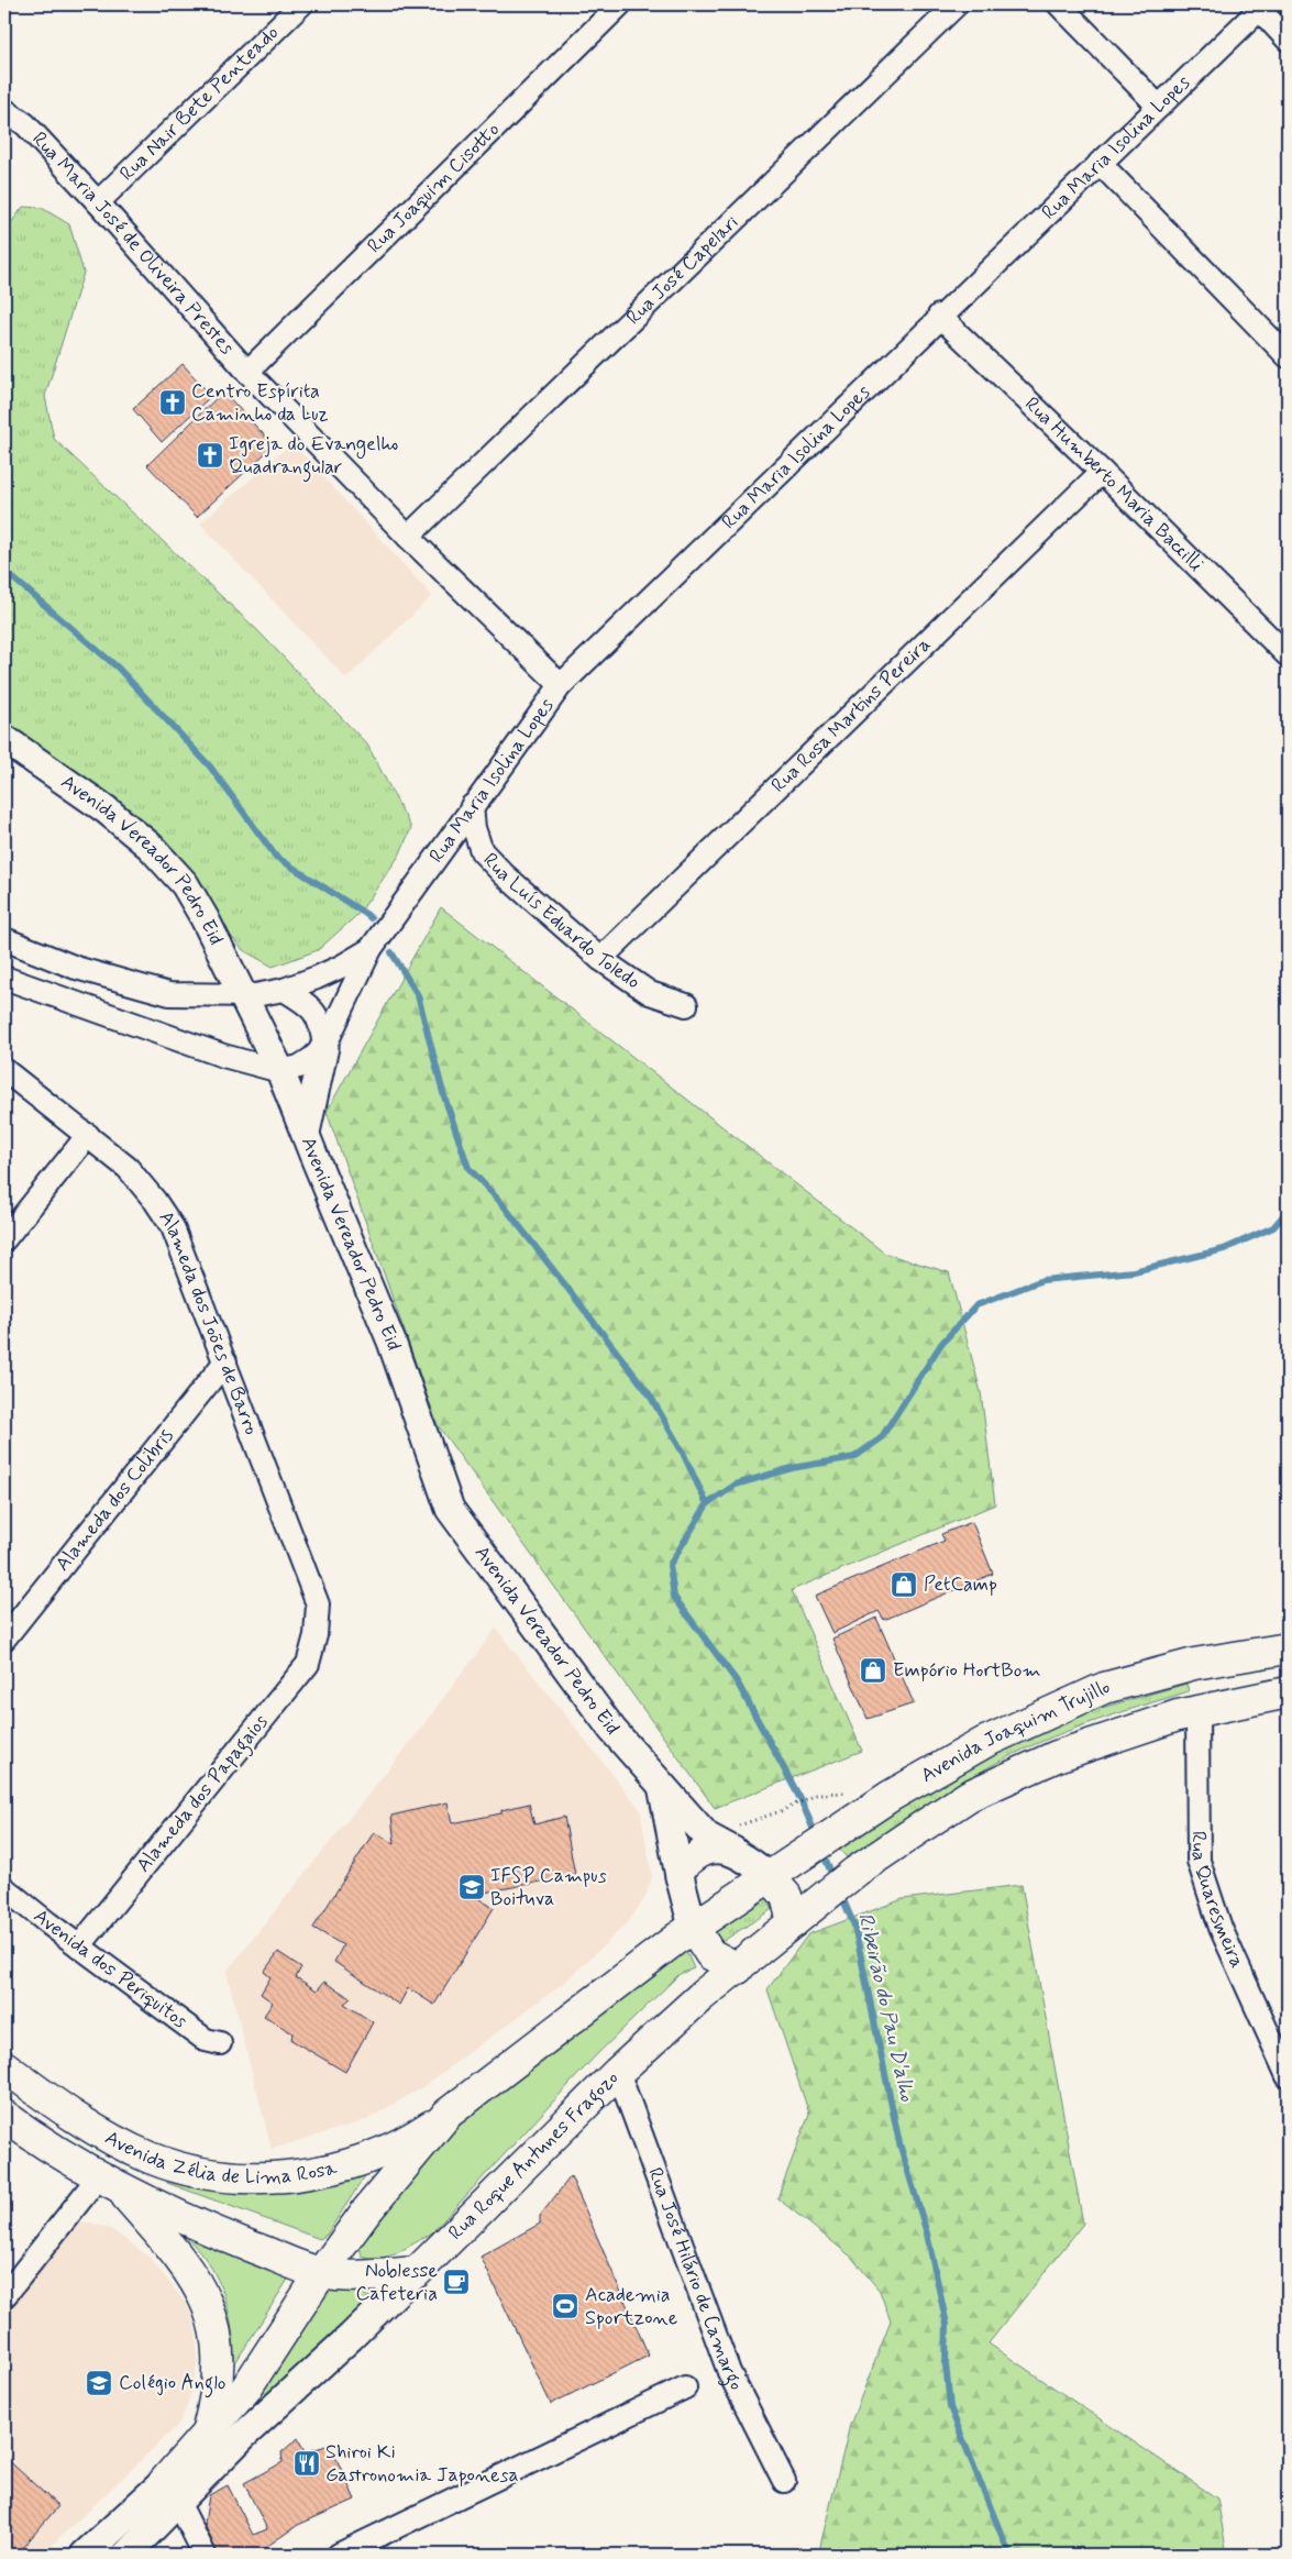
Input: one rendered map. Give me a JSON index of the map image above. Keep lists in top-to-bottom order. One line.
{"streets":{"main road":["Avenida Joaquim Trujillo","Avenida Zélia de Lima Rosa","Rua Roque Antunes Fragozo"],"street":["Rua Nair Bete Penteado","Rua Maria Isolina Lopes","Rua Joaquim Cisotto","Rua Maria José de Oliveira Prestes","Rua José Capelari","Rua Humberto Maria Baccilli","Rua Rosa Martins Pereira","Avenida Vereador Pedro Eid","Rua Luís Eduardo Toledo","Alameda dos Joões de Barro","Alameda dos Colibris","Alameda dos Papagaios","Rua Quaresmeira","Avenida dos Periquitos","Rua José Hilário de Camargo"]},"crossings":[["Rua Nair Bete Penteado","Rua Maria José de Oliveira Prestes"],["Rua Maria Isolina Lopes","Rua Maria José de Oliveira Prestes"],["Rua Maria Isolina Lopes","Rua Humberto Maria Baccilli"],["Rua Maria Isolina Lopes","Avenida Vereador Pedro Eid"],["Rua Maria Isolina Lopes","Rua Luís Eduardo Toledo"],["Rua Joaquim Cisotto","Rua Maria José de Oliveira Prestes"],["Rua Maria José de Oliveira Prestes","Rua José Capelari"],["Rua Humberto Maria Baccilli","Rua Rosa Martins Pereira"],["Rua Rosa Martins Pereira","Rua Luís Eduardo Toledo"],["Avenida Vereador Pedro Eid","Avenida Joaquim Trujillo"],["Alameda dos Joões de Barro","Alameda dos Colibris"],["Alameda dos Joões de Barro","Alameda dos Papagaios"],["Avenida Joaquim Trujillo","Rua Quaresmeira"],["Avenida Joaquim Trujillo","Rua Roque Antunes Fragozo"],["Alameda dos Papagaios","Avenida dos Periquitos"],["Avenida Zélia de Lima Rosa","Rua Roque Antunes Fragozo"],["Rua Roque Antunes Fragozo","Rua José Hilário de Camargo"]],"water":["Ribeirão do Pau D'alho"],"places":{"church":["Centro Espírita Caminho da Luz","Igreja do Evangelho Quadrangular"],"shop":["PetCamp","Empório HortBom"],"school or university":["IFSP Campus Boituva","Colégio Anglo"],"cafe":["Noblesse Cafeteria"],"sports":["Academia Sportzone"],"restaurant":["Shiroi Ki Gastronomia Japonesa"]}}
